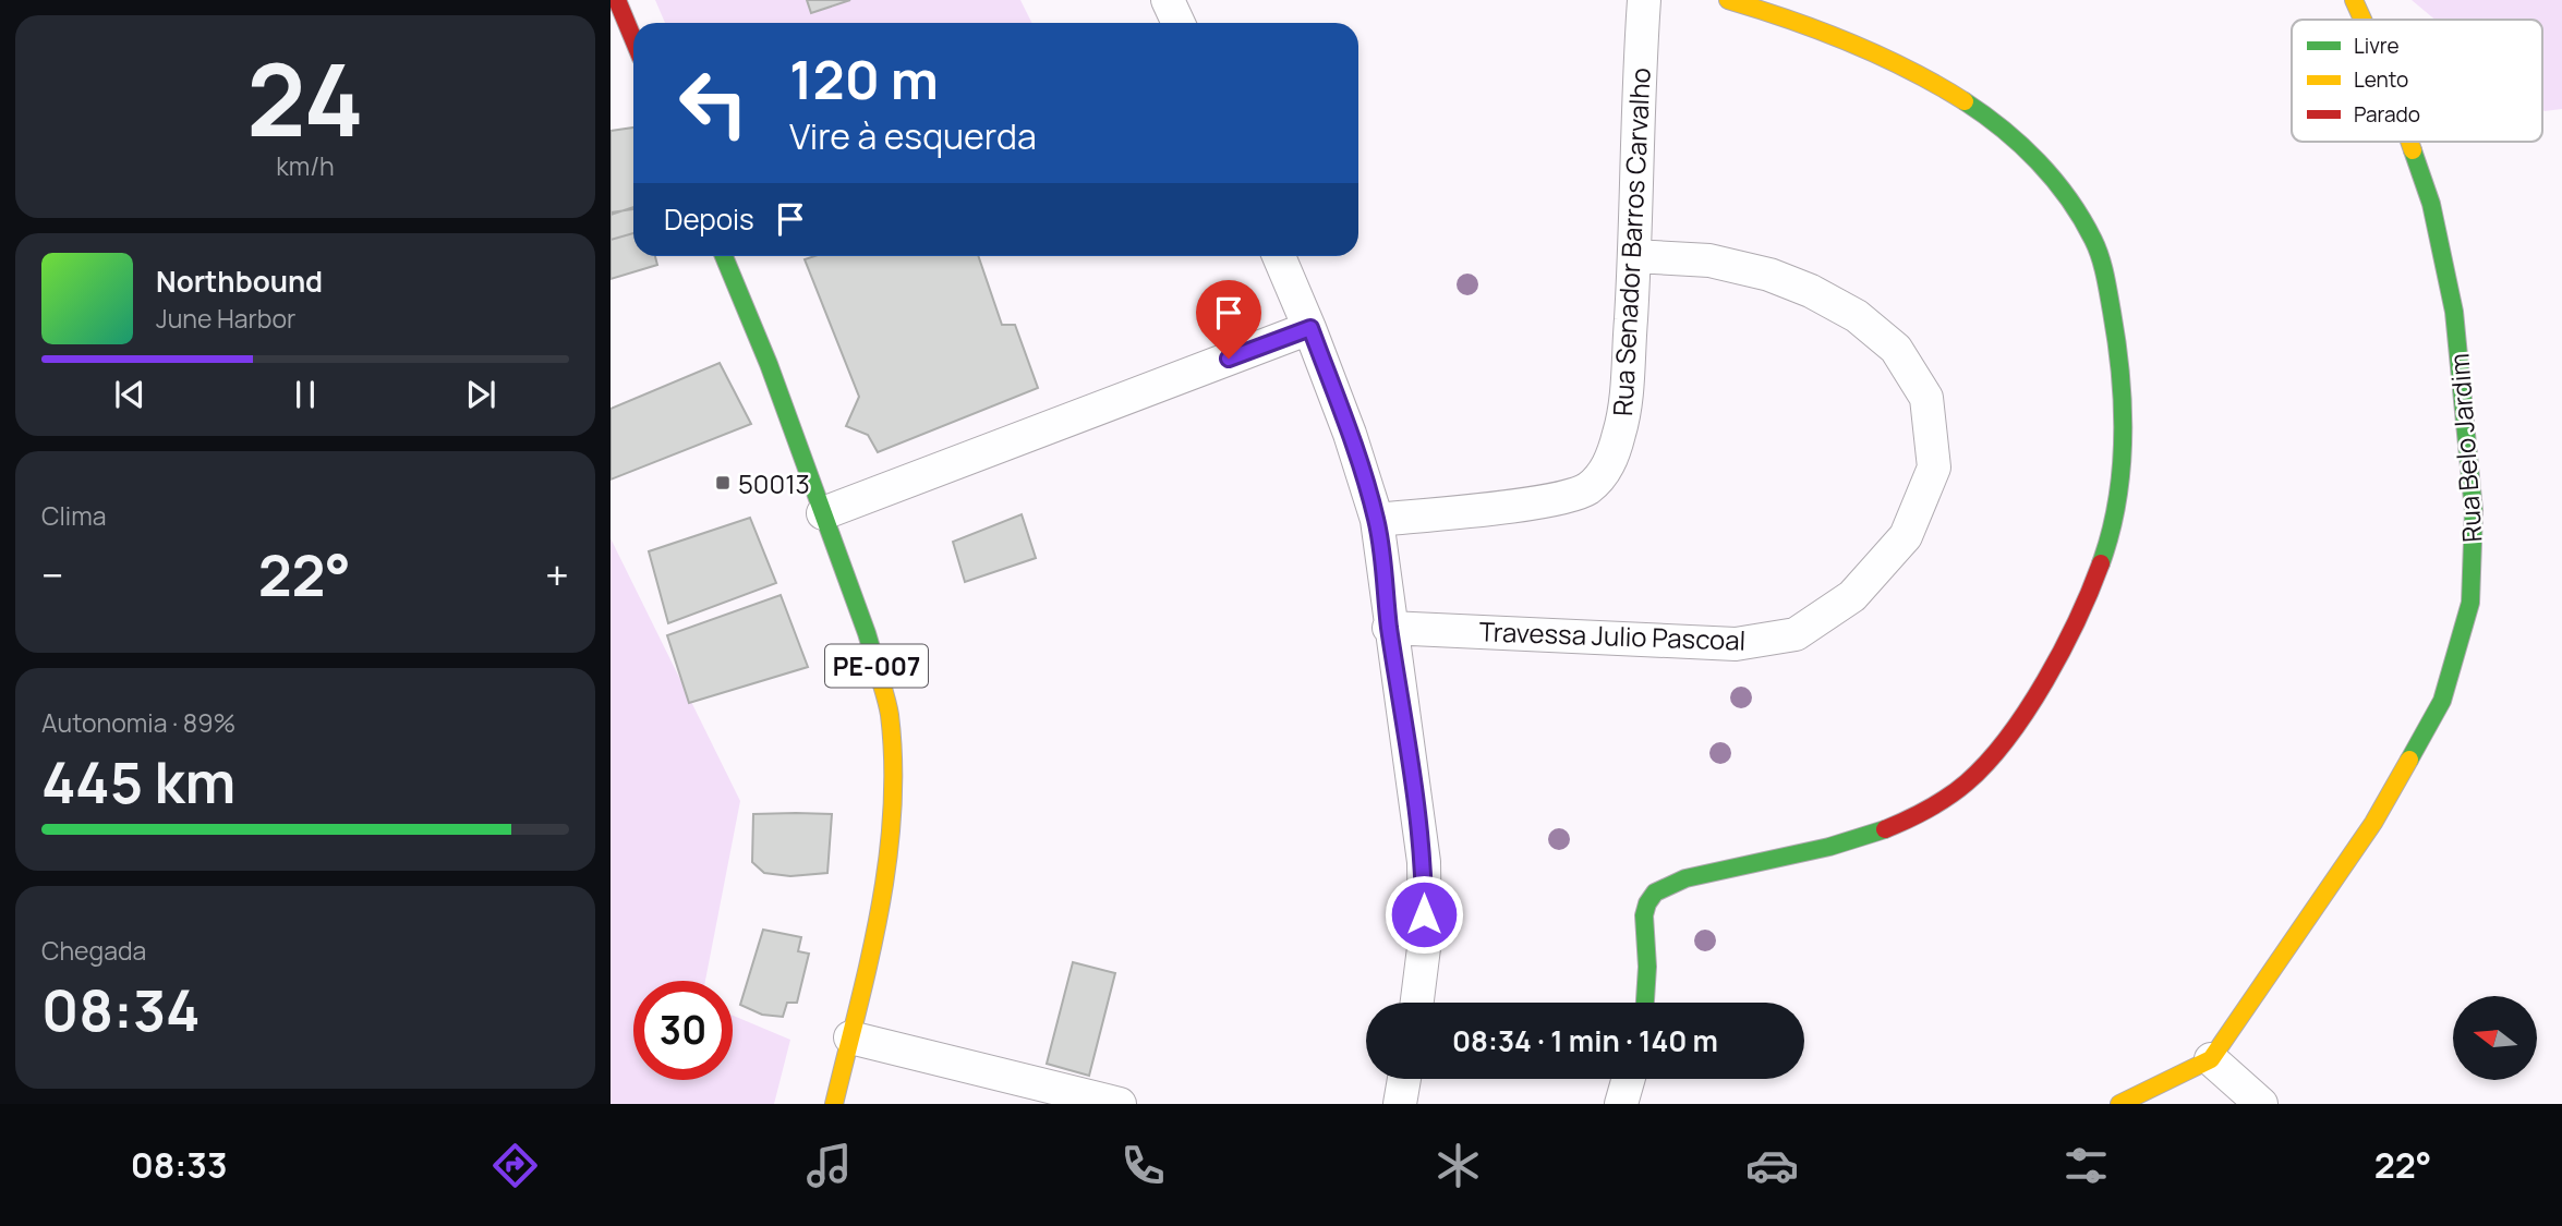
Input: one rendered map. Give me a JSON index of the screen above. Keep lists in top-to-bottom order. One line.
{"streets":{"street":["Rua Senador Barros Carvalho","Rua Belo Jardim","Travessa Julio Pascoal","PE-007"]},"crossings":[["Rua Senador Barros Carvalho","Travessa Julio Pascoal"]],"places":{"transit":["50013"]},"legend":["Livre","Lento","Parado"],"north":"left","page":{"tile":[["24","km/h"],"Clima",["Autonomia · 89%","445 km"],["Chegada","08:34"]],"turn":["120 m","Vire à esquerda"],"then":"Depois","song":["Northbound","June Harbor"],"heat":["−","22°","+"],"limit":"30","trip":"08:34 · 1 min · 140 m","tabs":["08:33","22°"]}}
